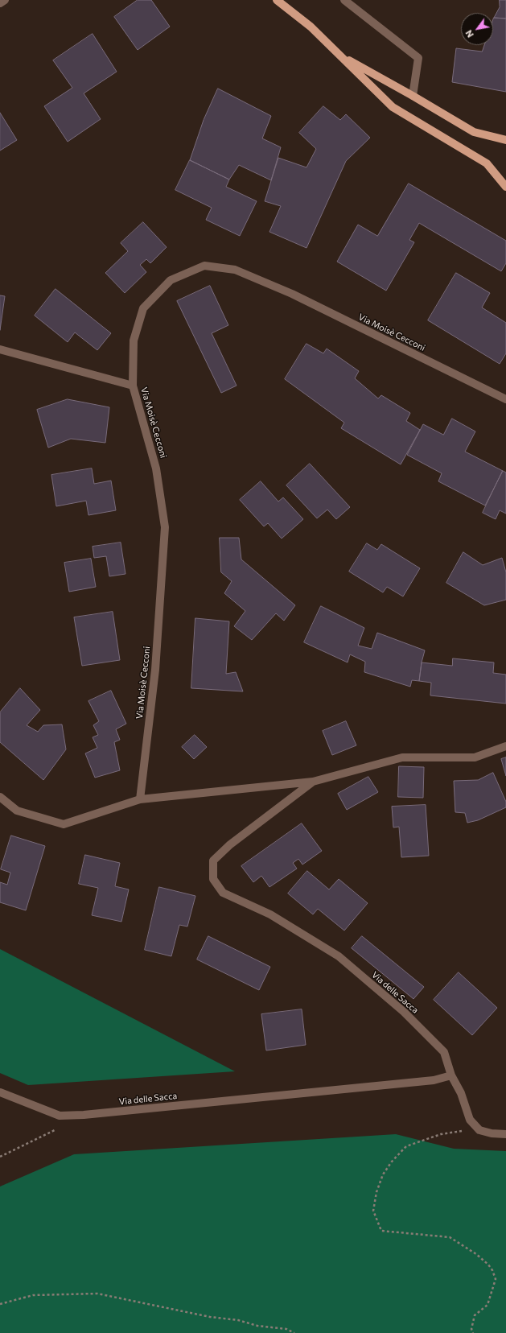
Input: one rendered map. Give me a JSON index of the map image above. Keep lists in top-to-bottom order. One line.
{"streets":{"street":["Via Moisè Cecconi","Via delle Sacca"]},"north":"bottom left"}
